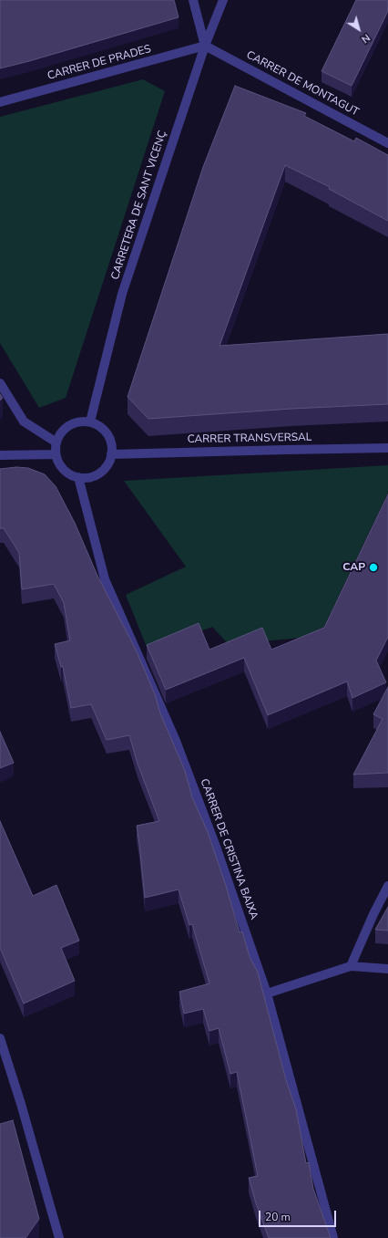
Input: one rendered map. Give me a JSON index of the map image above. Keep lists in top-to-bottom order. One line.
{"streets":{"street":["CARRER DE PRADES","CARRER DE MONTAGUT","CARRETERA DE SANT VICENÇ","CARRER TRANSVERSAL","CARRER DE CRISTINA BAIXA"]},"crossings":[["CARRER DE PRADES","CARRER DE MONTAGUT"],["CARRER DE PRADES","CARRETERA DE SANT VICENÇ"],["CARRER DE MONTAGUT","CARRETERA DE SANT VICENÇ"],["CARRETERA DE SANT VICENÇ","CARRER TRANSVERSAL"],["CARRETERA DE SANT VICENÇ","CARRER DE CRISTINA BAIXA"],["CARRER TRANSVERSAL","CARRER DE CRISTINA BAIXA"]],"places":["CAP"],"scale_bar":"20 m","north":"bottom right"}
